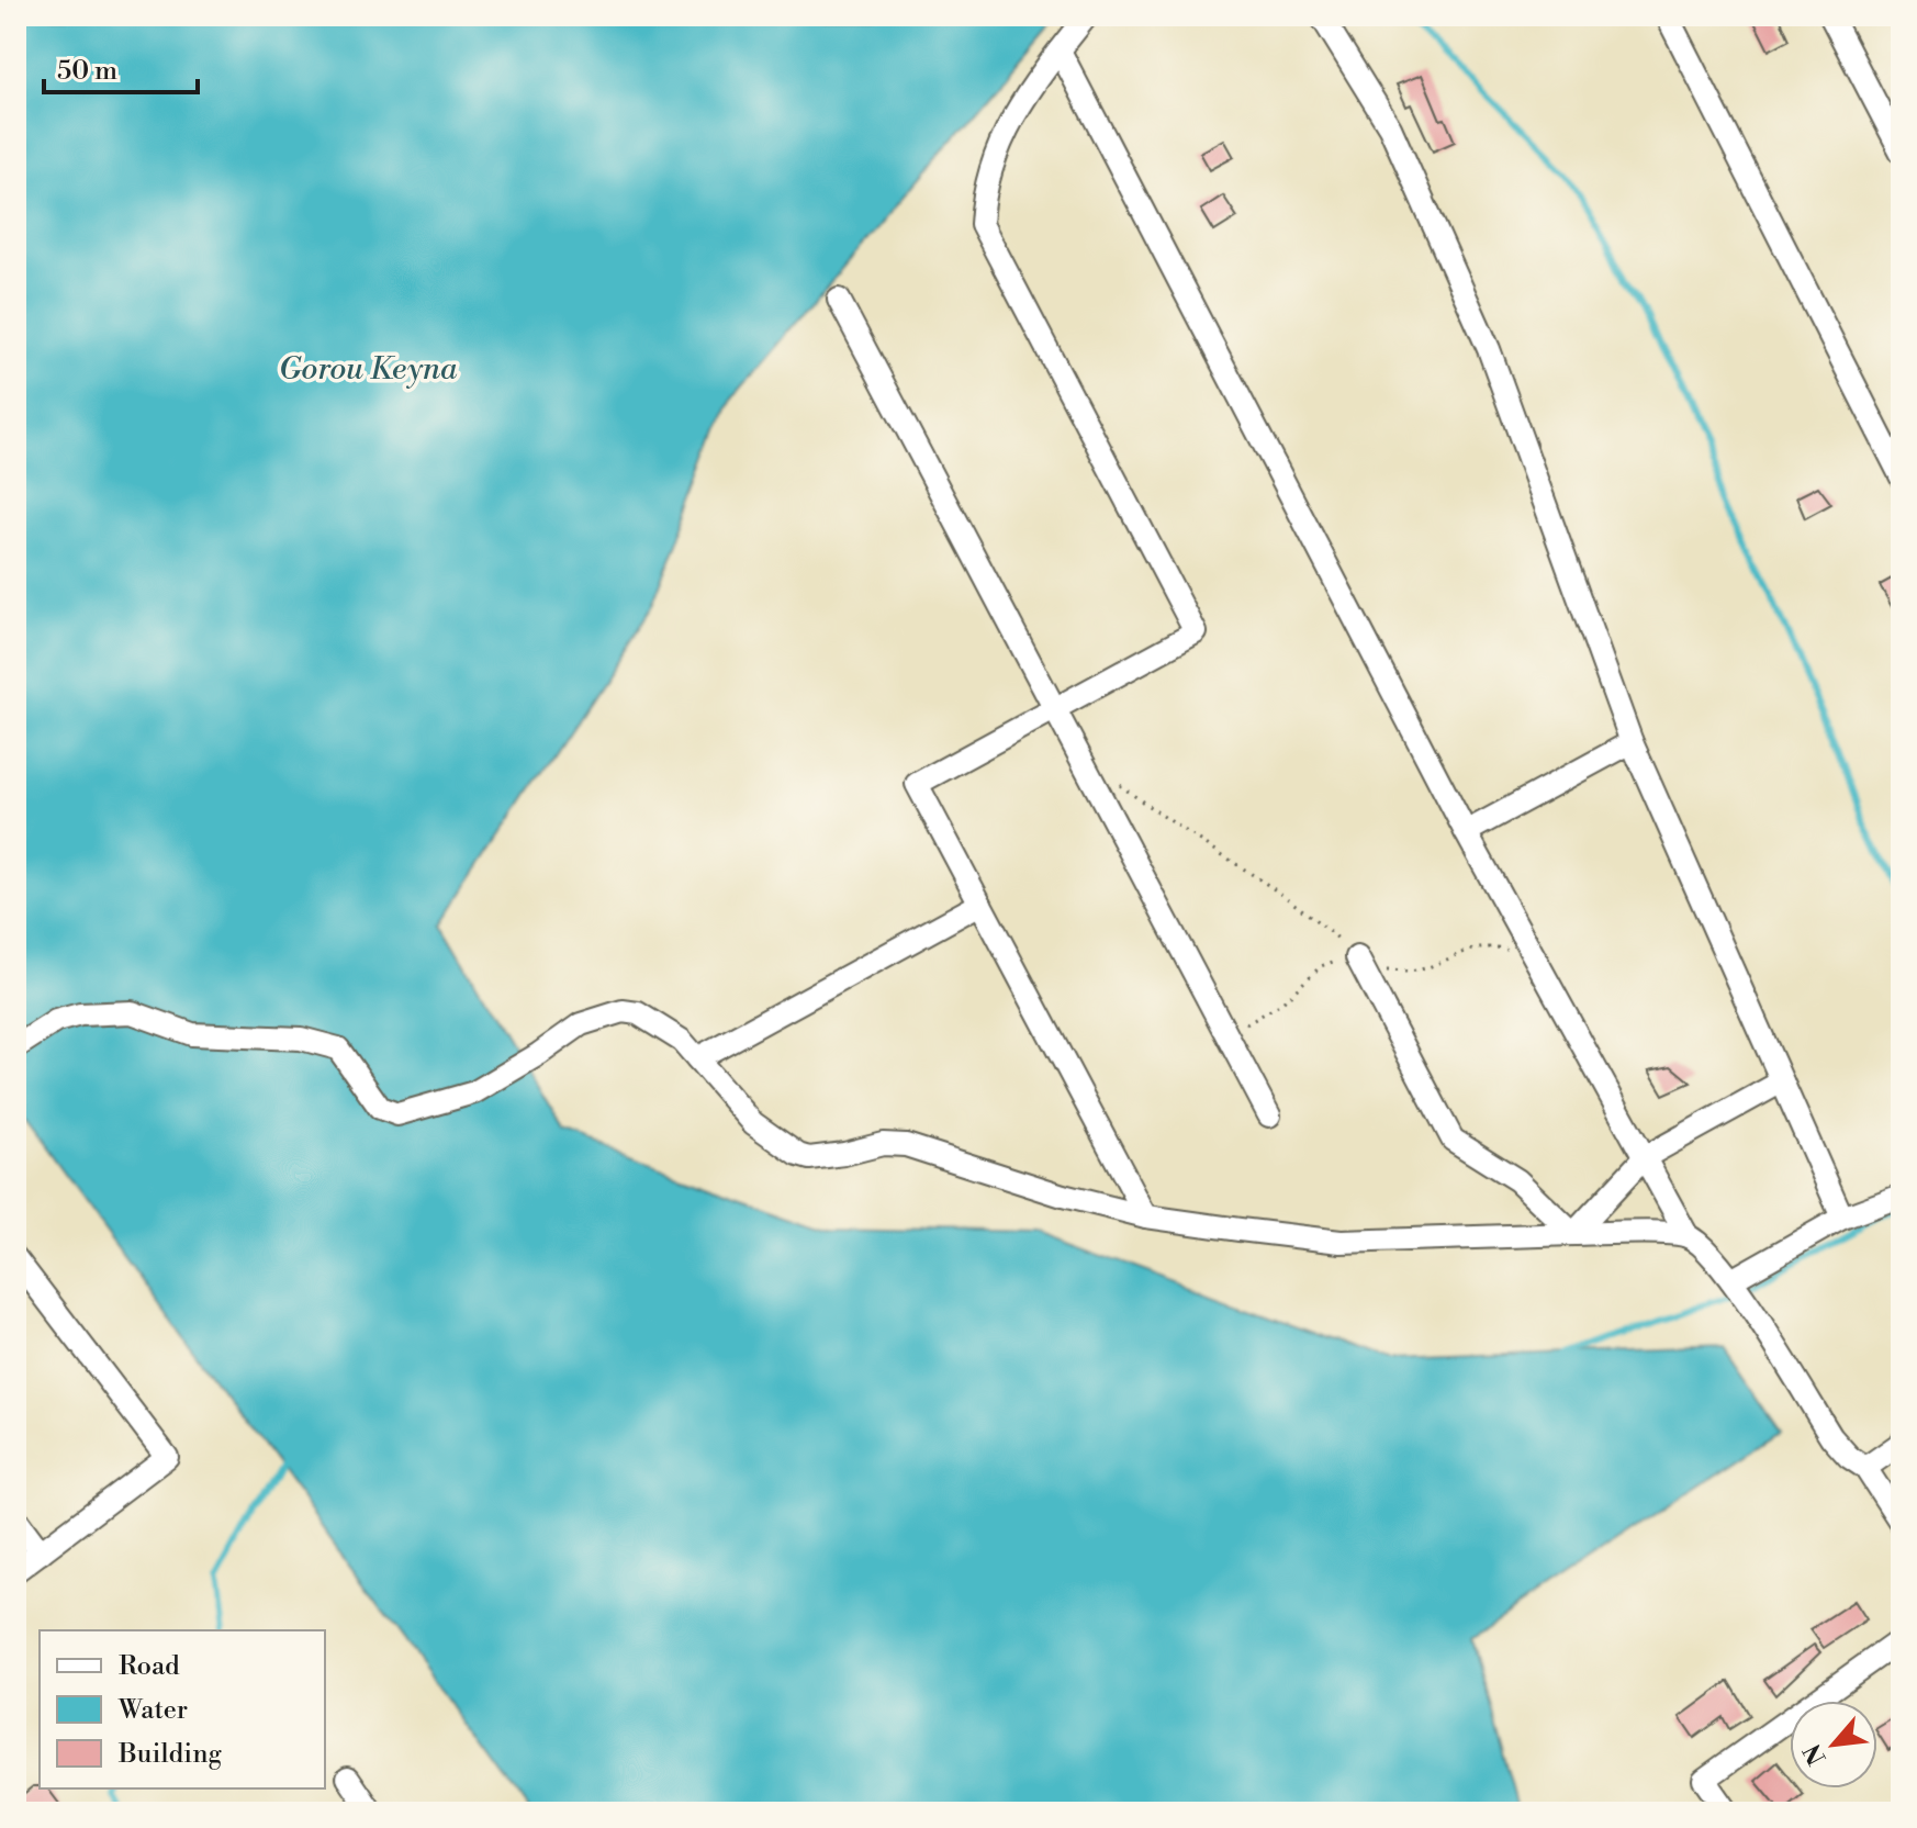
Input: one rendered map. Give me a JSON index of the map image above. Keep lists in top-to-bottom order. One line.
{"water":["Gorou Keyna"],"legend":["Road","Water","Building"],"scale_bar":"50 m","north":"bottom left"}
